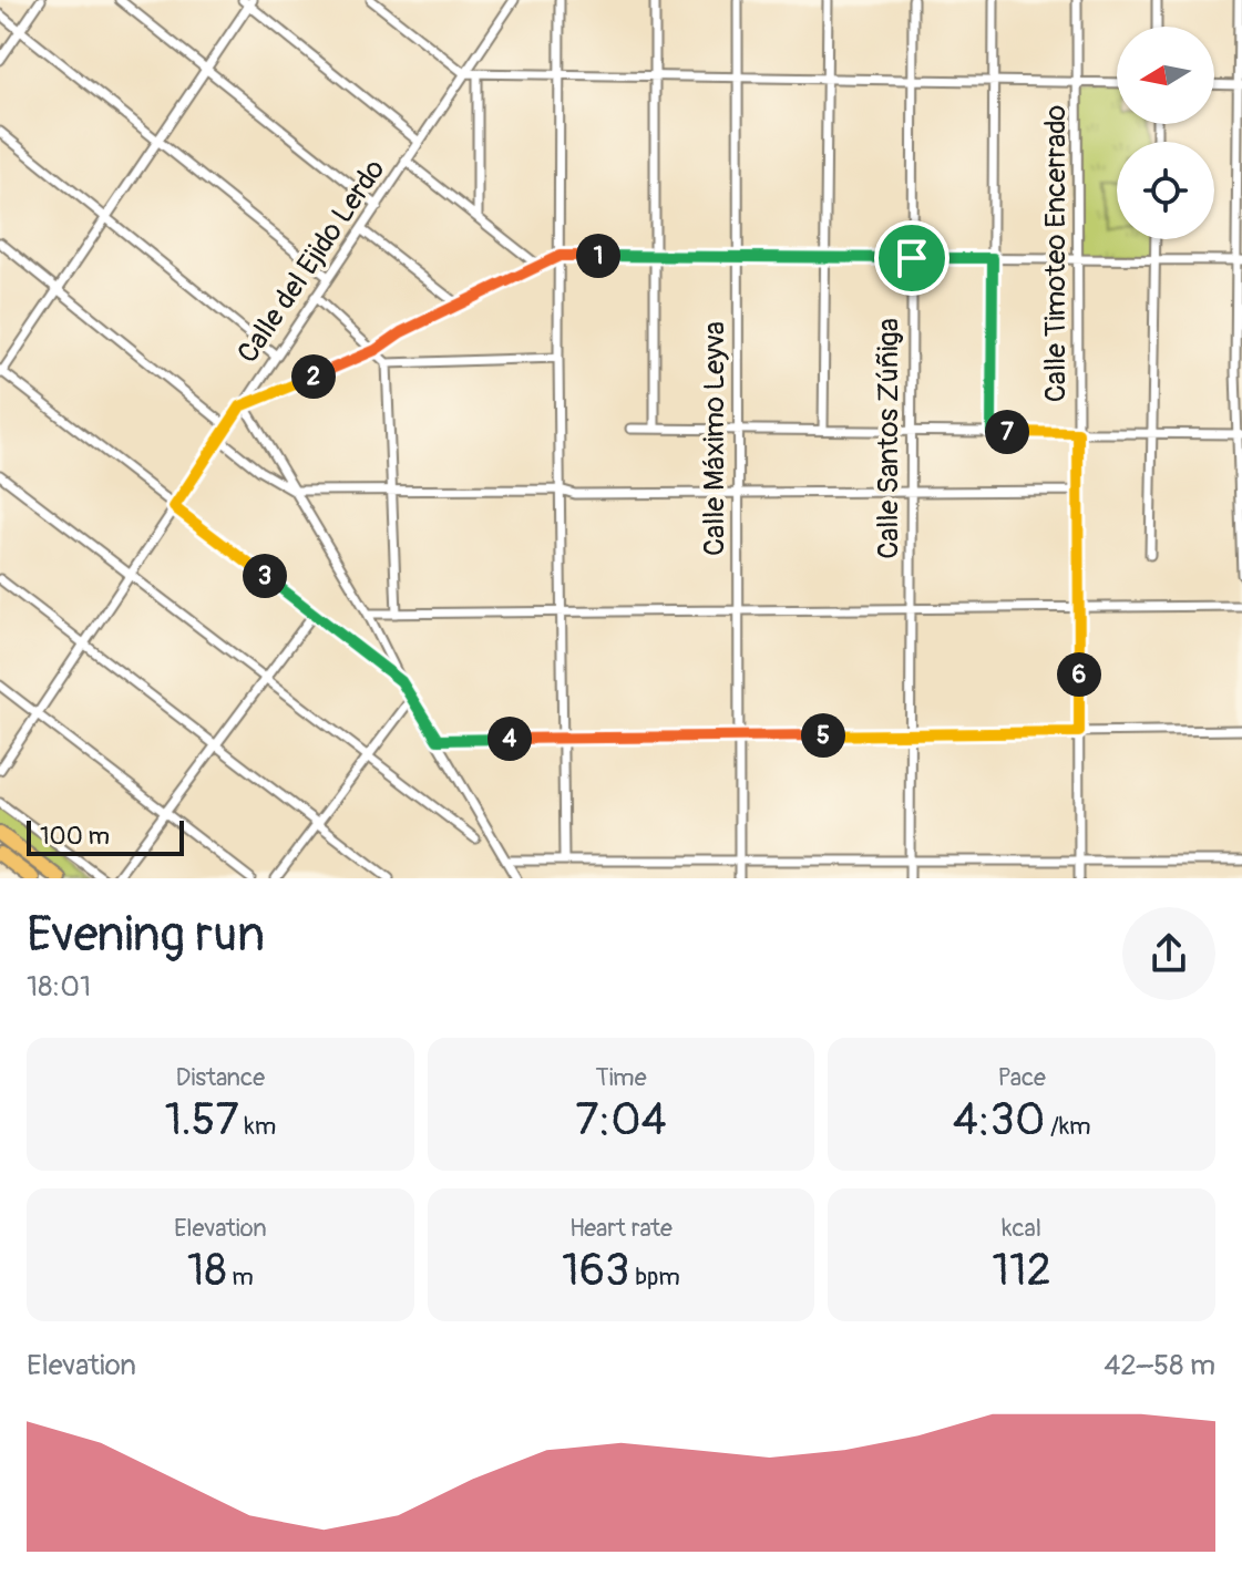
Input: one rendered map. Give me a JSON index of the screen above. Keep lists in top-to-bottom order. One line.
{"streets":{"street":["Calle Timoteo Encerrado","Calle del Ejido Lerdo","Calle Máximo Leyva","Calle Santos Zúñiga"]},"scale_bar":"100 m","north":"left","page":{"pins":["1","2","7","3","6","5","4"],"scale":"100 m","heading":["Evening run","18:01"],"stats":[["Distance","1.57 km"],["Time","7:04"],["Pace","4:30 /km"],["Elevation","18 m"],["Heart rate","163 bpm"],["kcal","112"]],"chart":["Elevation","42–58 m"]}}
